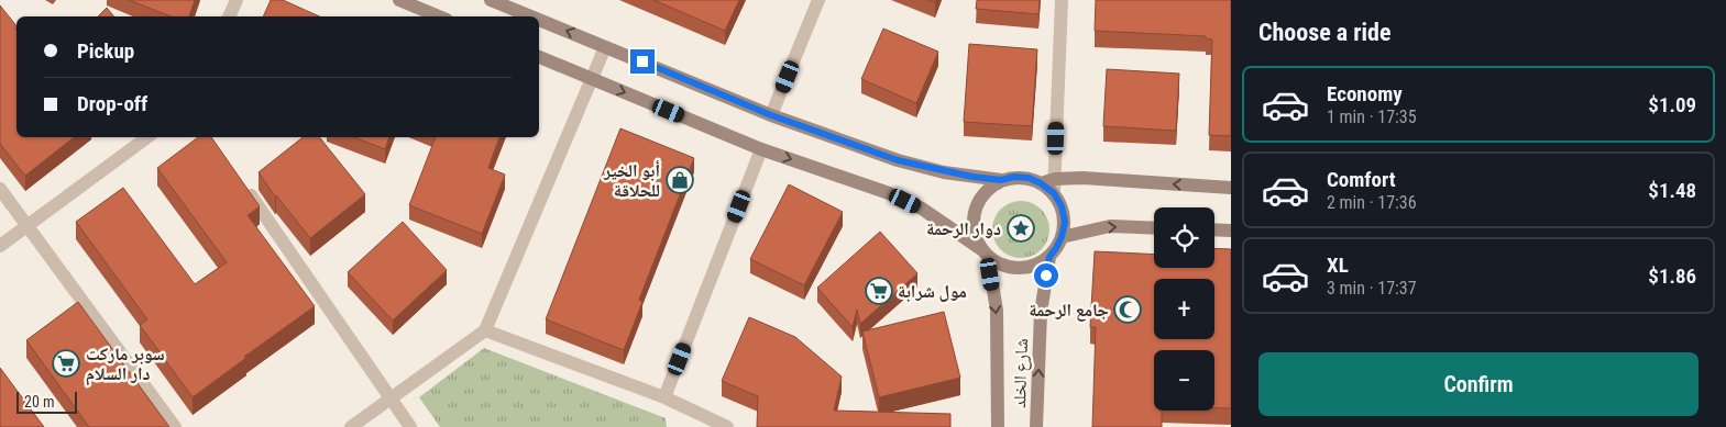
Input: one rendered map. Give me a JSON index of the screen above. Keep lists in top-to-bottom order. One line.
{"streets":{"street":["شارع الخلد"]},"places":{"shop":["أبو الخير للحلاقة"],"place":["دوار الرحمة"],"supermarket":["مول شرابة","سوبر ماركت دار السلام"],"mosque":["جامع الرحمة"]},"scale_bar":"20 m","page":{"heading":"Choose a ride","banner":["Pickup","Drop-off"],"list":[{"name":"Economy","note":"1 min · 17:35","value":"$1.09"},{"name":"Comfort","note":"2 min · 17:36","value":"$1.48"},{"name":"XL","note":"3 min · 17:37","value":"$1.86"}],"map_buttons":["+","−"],"buttons":"Confirm","scale":"20 m"}}
